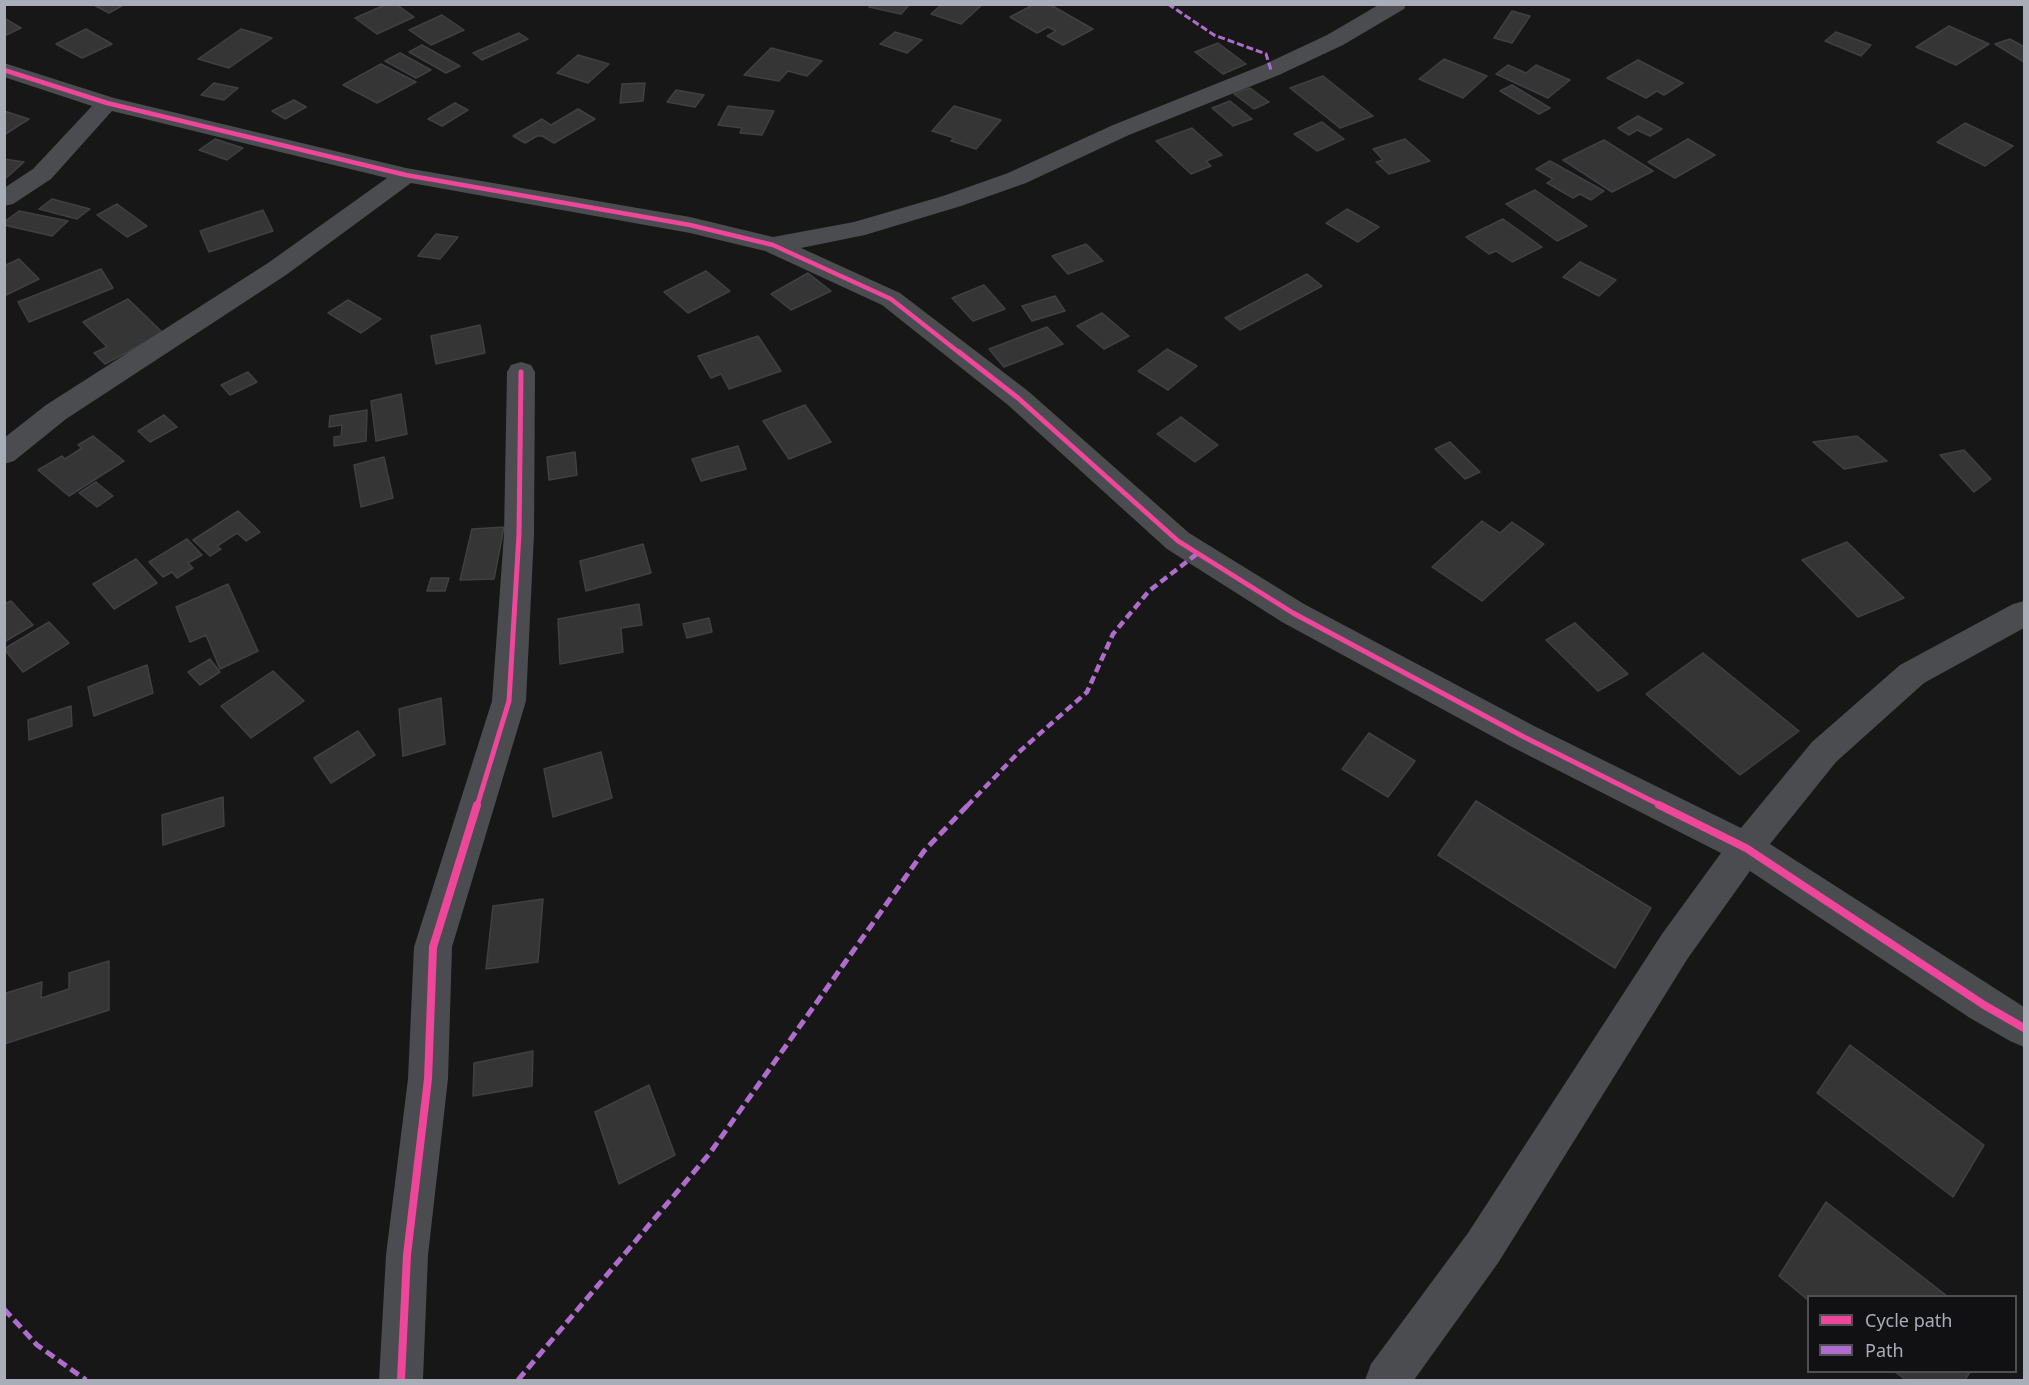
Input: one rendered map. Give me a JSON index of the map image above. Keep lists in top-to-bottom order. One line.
{"legend":["Cycle path","Path"]}
